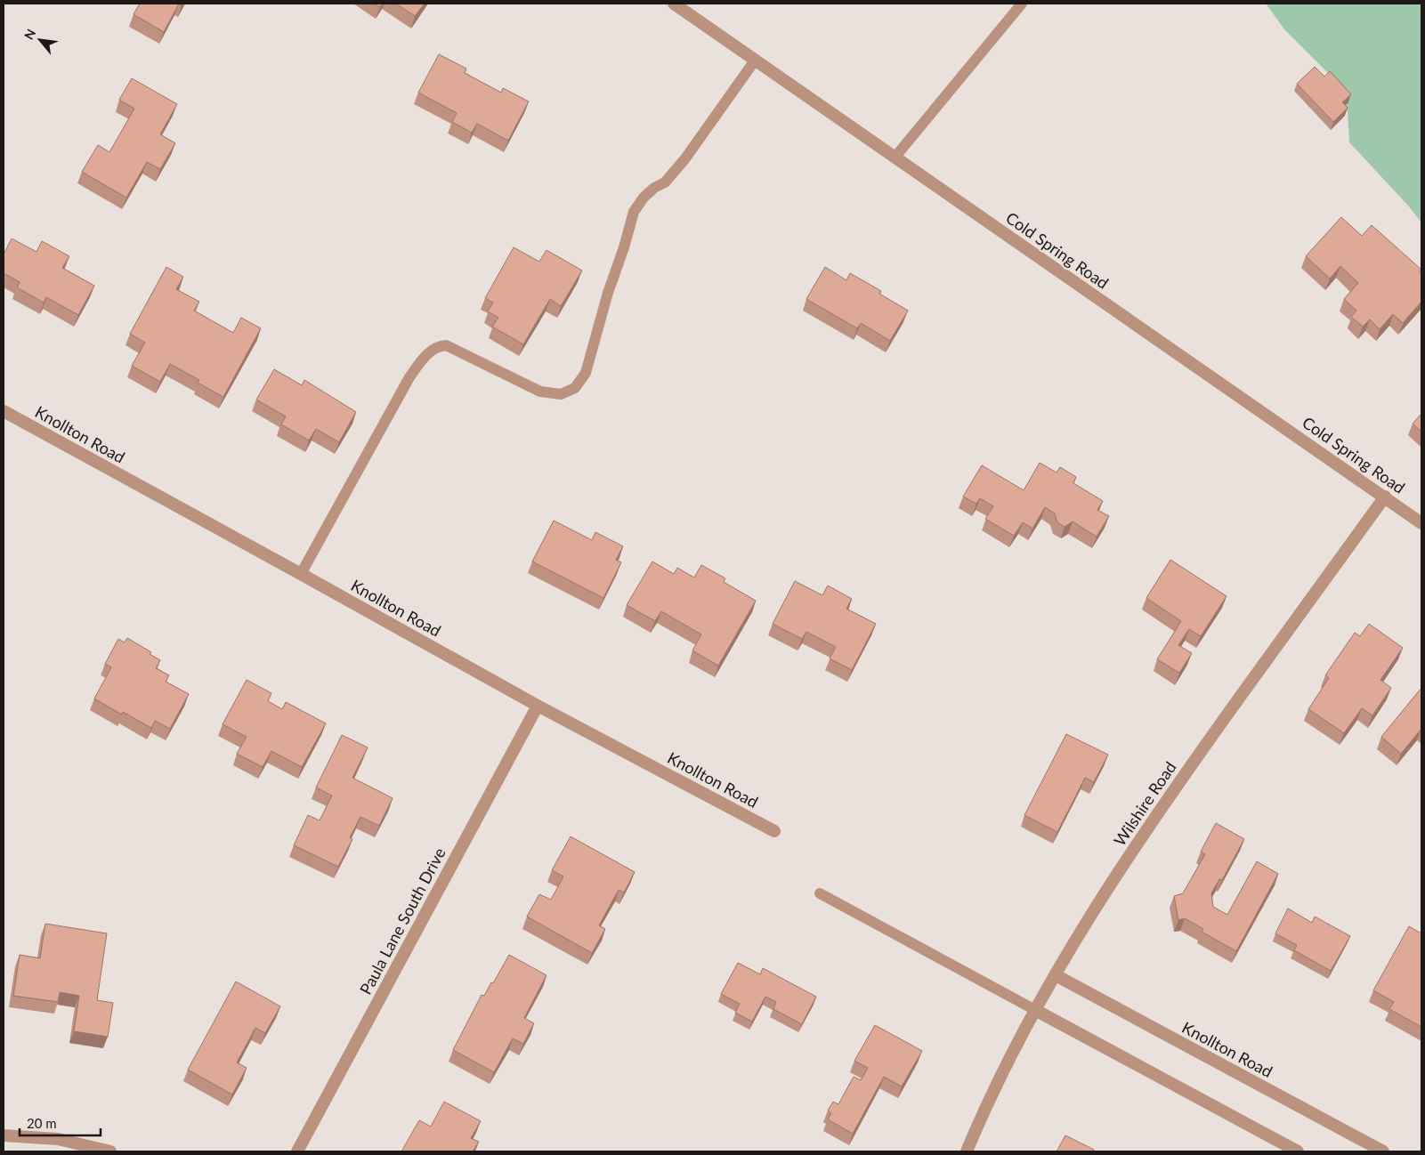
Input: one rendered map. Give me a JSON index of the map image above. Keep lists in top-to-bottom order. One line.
{"streets":{"street":["Cold Spring Road","Knollton Road","Wilshire Road","Paula Lane South Drive"]},"crossings":[["Cold Spring Road","Wilshire Road"],["Knollton Road","Wilshire Road"],["Knollton Road","Paula Lane South Drive"]],"scale_bar":"20 m","north":"top left"}
